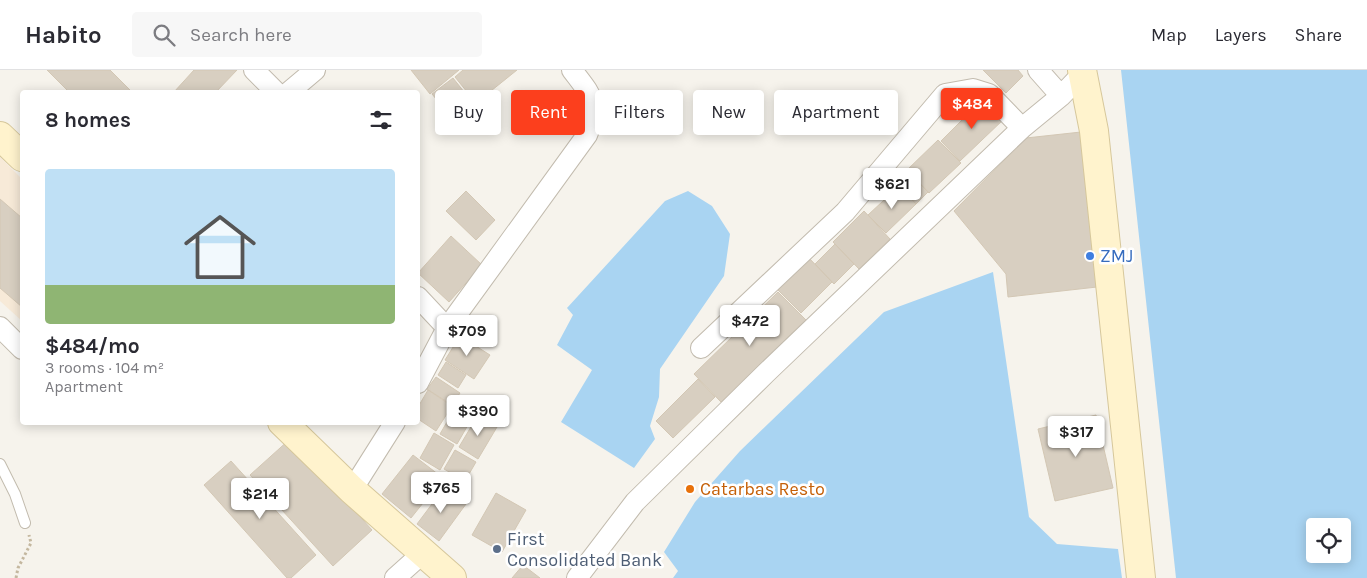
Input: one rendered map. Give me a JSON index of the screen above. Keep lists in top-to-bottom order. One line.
{"places":["ZMJ","Catarbas Resto","First Consolidated Bank"],"page":{"header":"Habito","search":"Search here","nav":["Map","Layers","Share"],"price":["$484","$621","$472","$709","$390","$317","$765","$214"],"chip":["Buy","Rent","Filters","New","Apartment"],"heading":"8 homes","list":[{"name":"$484/mo","note":"3 rooms · 104 m² · Apartment"}]}}
